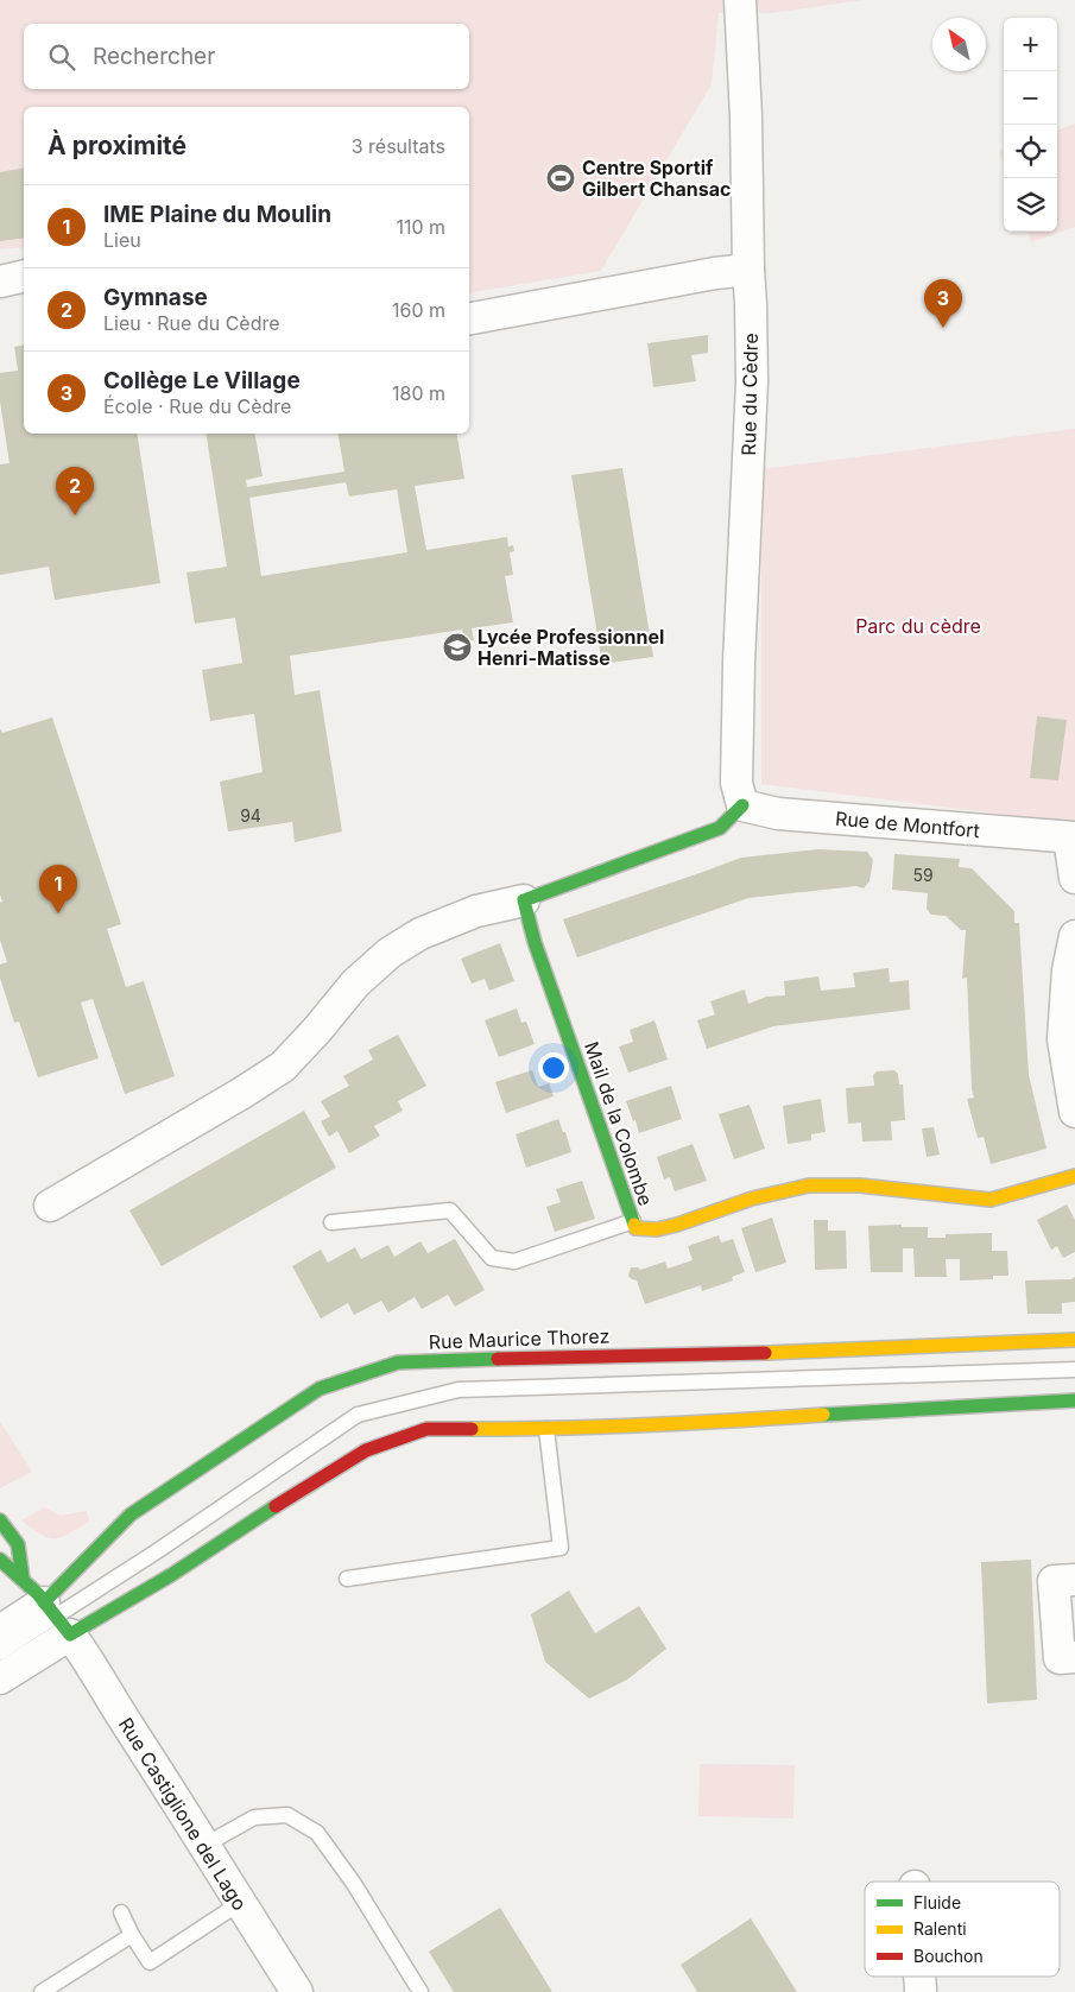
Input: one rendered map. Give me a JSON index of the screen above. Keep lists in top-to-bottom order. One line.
{"streets":{"main road":["Mail de la Colombe","Rue Maurice Thorez"],"street":["Rue du Cèdre","Rue de Montfort","Rue Castiglione del Lago"]},"crossings":[["Rue du Cèdre","Rue de Montfort"],["Rue Maurice Thorez","Rue Castiglione del Lago"]],"parks":["Parc du cèdre"],"places":{"sports":["Centre Sportif Gilbert Chansac"],"school or university":["Lycée Professionnel Henri-Matisse"]},"house_numbers":["94","59"],"legend":["Fluide","Ralenti","Bouchon"],"north":"top left","page":{"map_buttons":["+","−"],"search":"Rechercher","heading":["À proximité","3 résultats"],"list":[{"mark":"1","name":"IME Plaine du Moulin","note":"Lieu","value":"110 m"},{"mark":"2","name":"Gymnase","note":"Lieu · Rue du Cèdre","value":"160 m"},{"mark":"3","name":"Collège Le Village","note":"École · Rue du Cèdre","value":"180 m"}],"pins":["3","2","1"]}}
